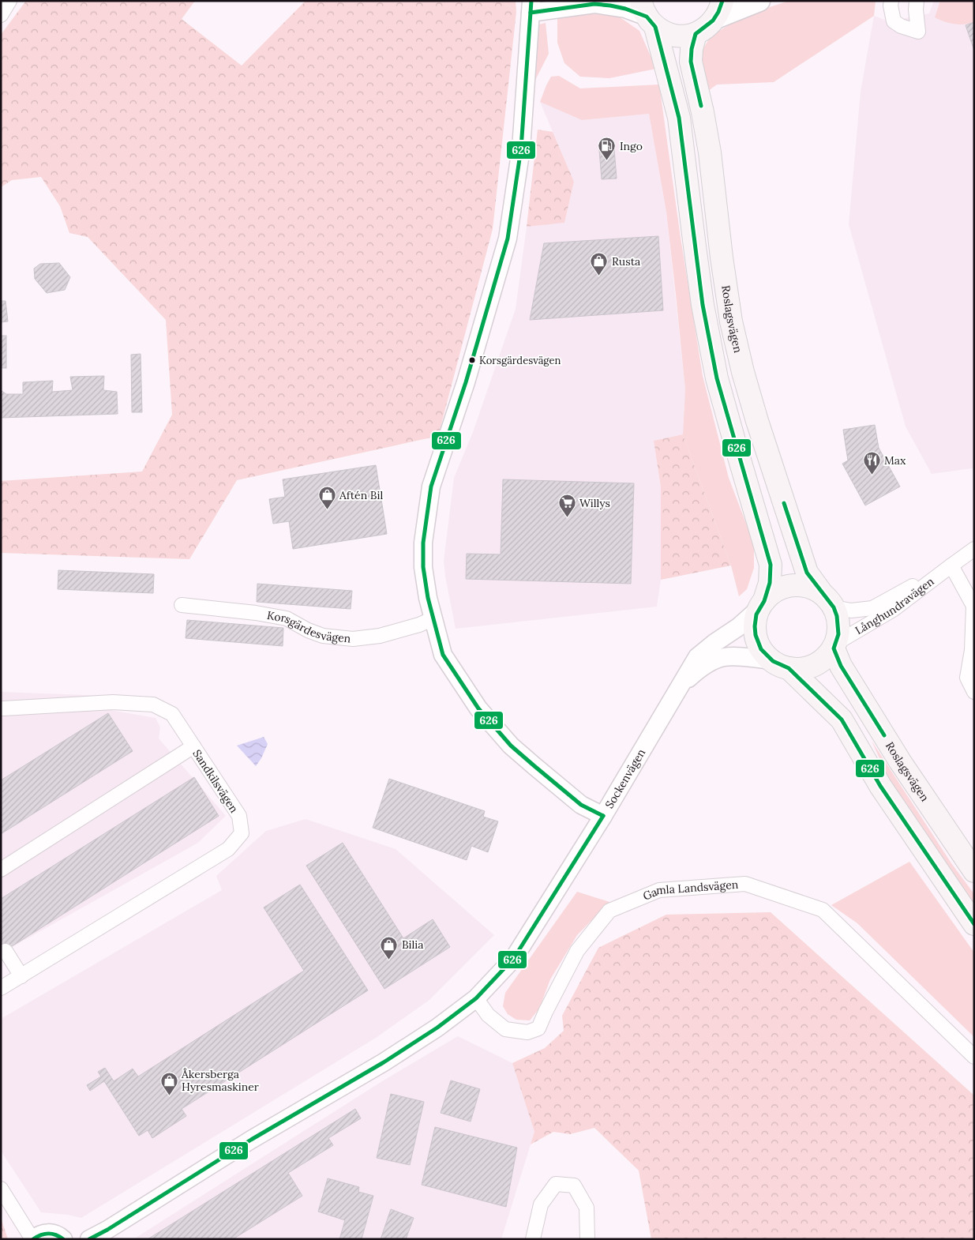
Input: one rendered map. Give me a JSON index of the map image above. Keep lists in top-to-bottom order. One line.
{"streets":{"main road":["Roslagsvägen"],"street":["Långhundravägen","Korsgärdesvägen","Sockenvägen","Sandkilsvägen","Gamla Landsvägen"]},"crossings":[["Roslagsvägen","Långhundravägen"],["Roslagsvägen","Sockenvägen"],["Långhundravägen","Sockenvägen"],["Sockenvägen","Gamla Landsvägen"]],"places":{"fuel station":["Ingo"],"shop":["Rusta","Aftén Bil","Bilia","Åkersberga Hyresmaskiner"],"other":["Korsgärdesvägen"],"restaurant":["Max"],"supermarket":["Willys"]},"lines":["transit line 626"]}
